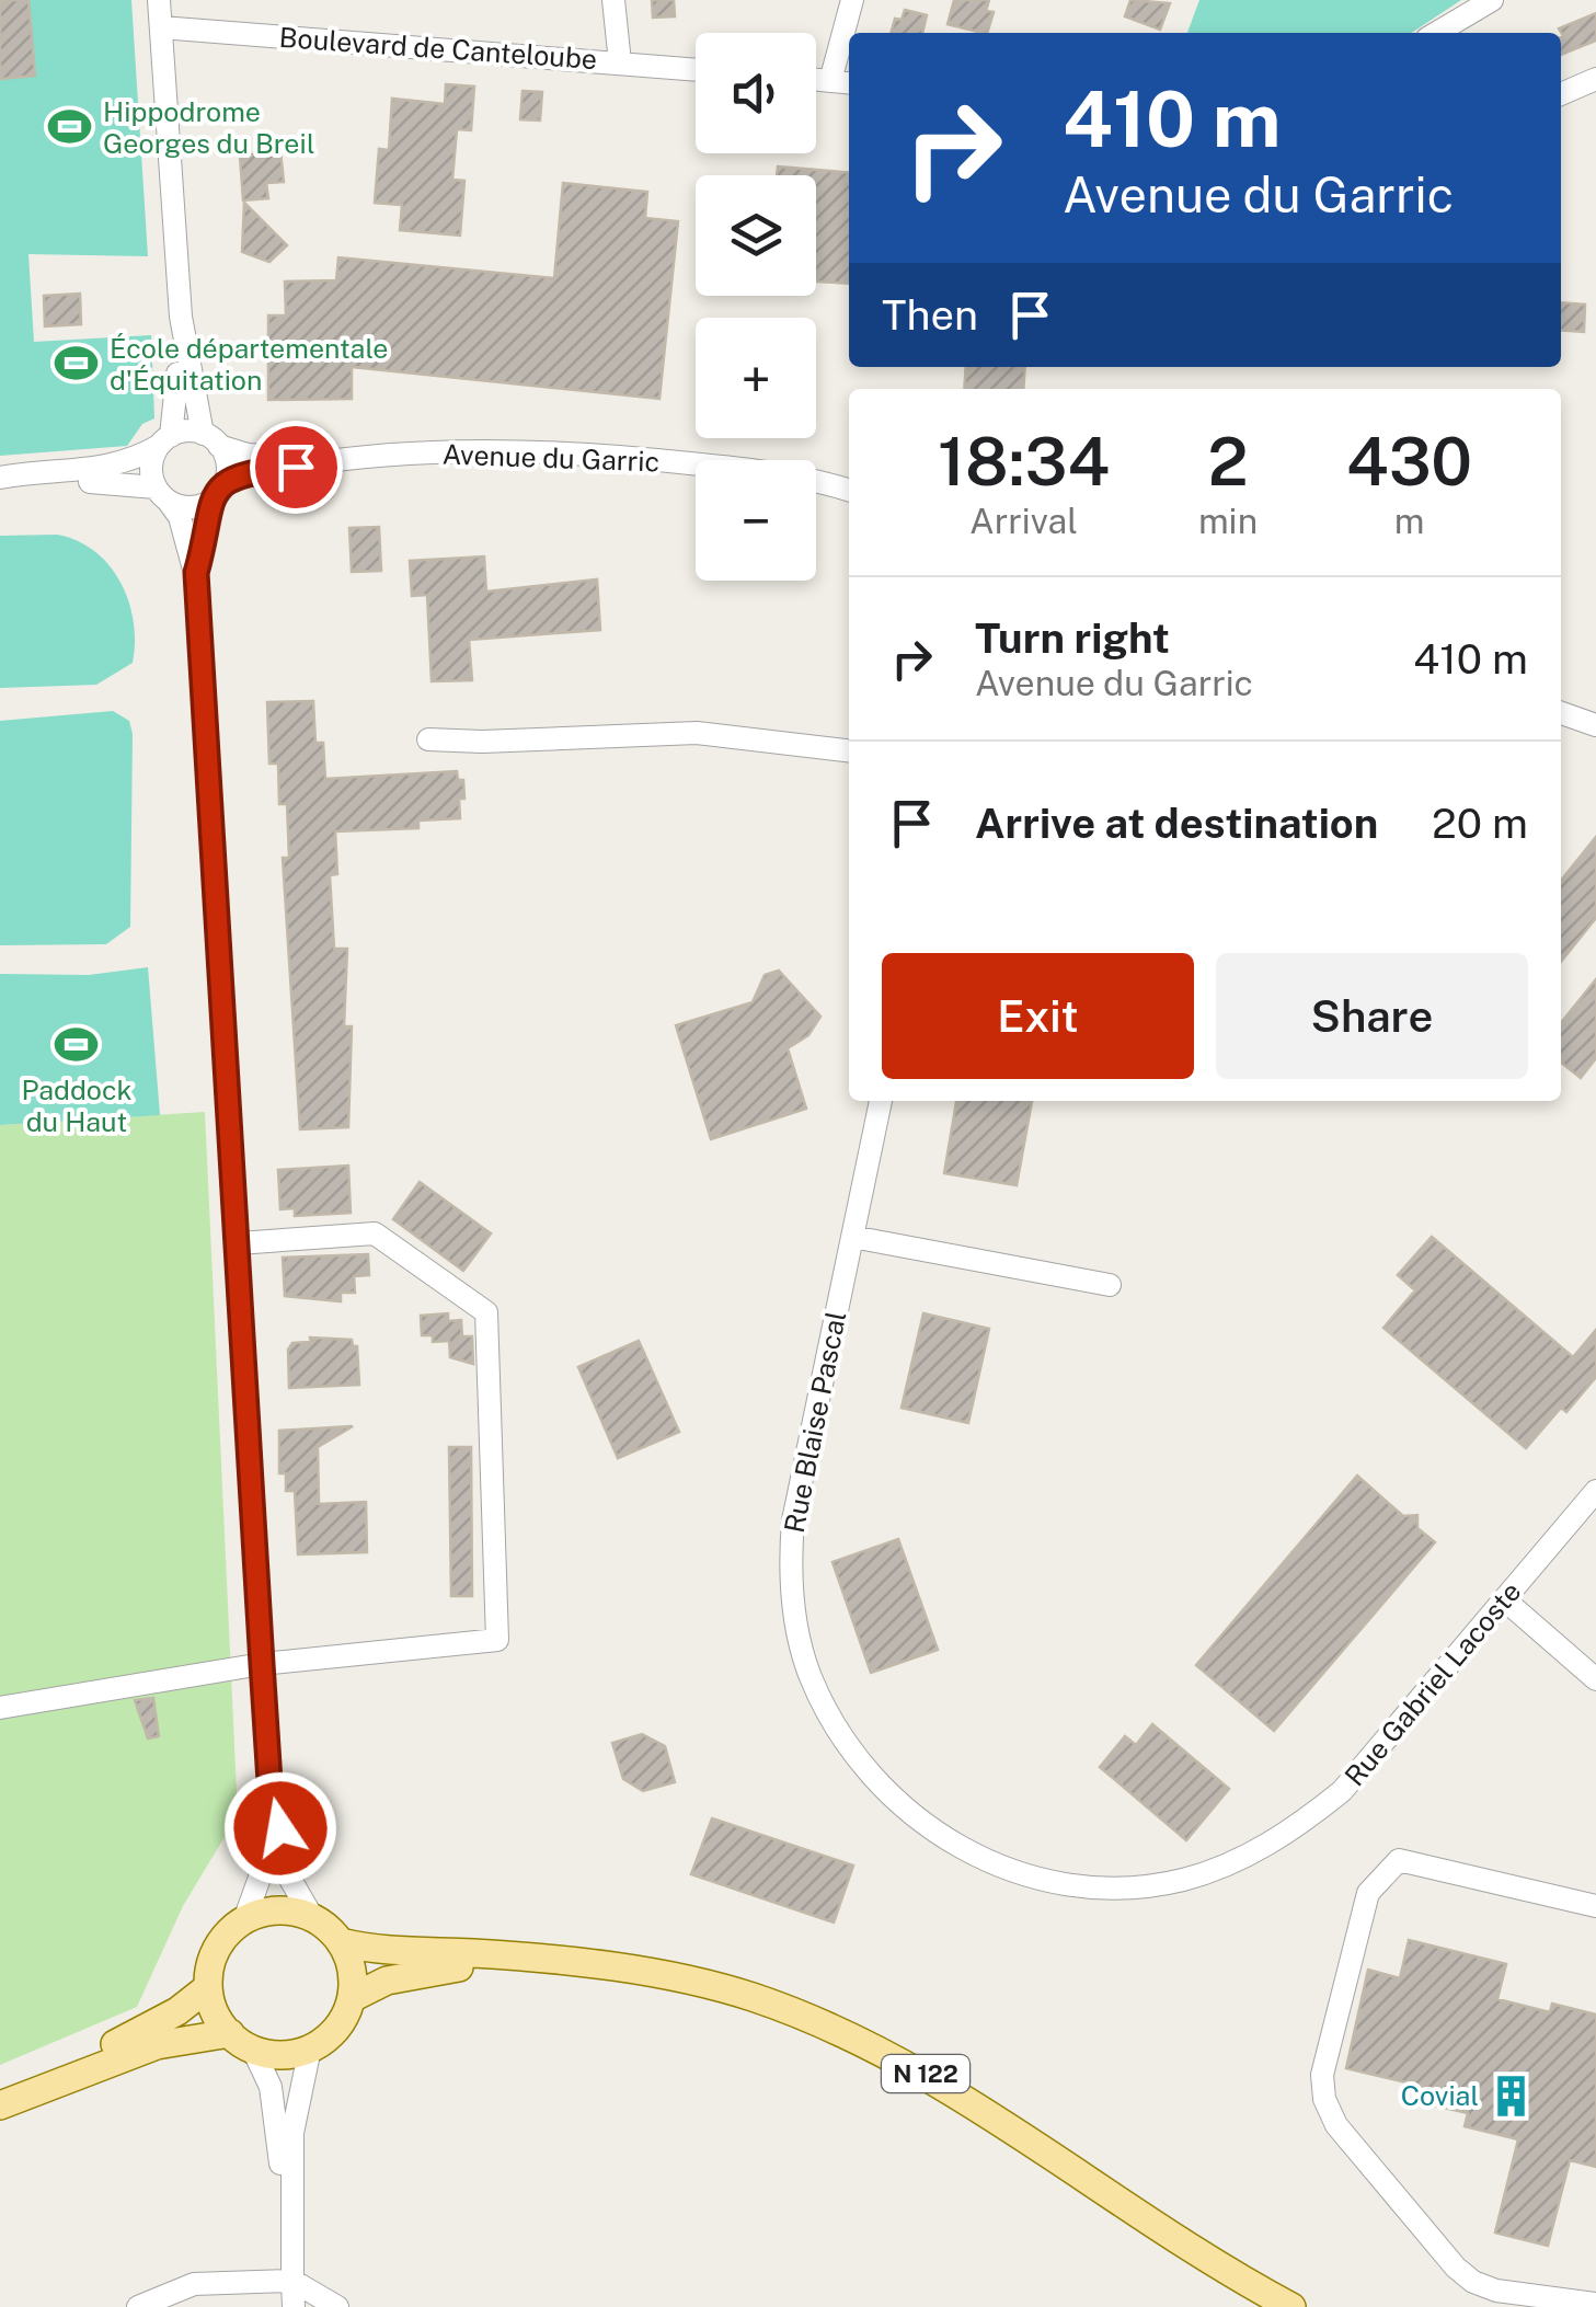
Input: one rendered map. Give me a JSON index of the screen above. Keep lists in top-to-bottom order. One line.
{"streets":{"main road":["N 122"],"street":["Boulevard de Canteloube","Avenue du Garric","Rue Blaise Pascal","Rue Gabriel Lacoste"]},"crossings":[["Rue Blaise Pascal","Rue Gabriel Lacoste"]],"places":{"sports":["Hippodrome Georges du Breil","École départementale d'Équitation","Paddock du Haut"],"building":["Covial"]},"page":{"map_buttons":["+","−"],"turn":["410 m","Avenue du Garric"],"then":"Then","eta":["18:34","Arrival","2","min","430","m"],"list":[{"name":"Turn right","note":"Avenue du Garric","value":"410 m"},{"name":"Arrive at destination","value":"20 m"}],"buttons":["Exit","Share"]}}
